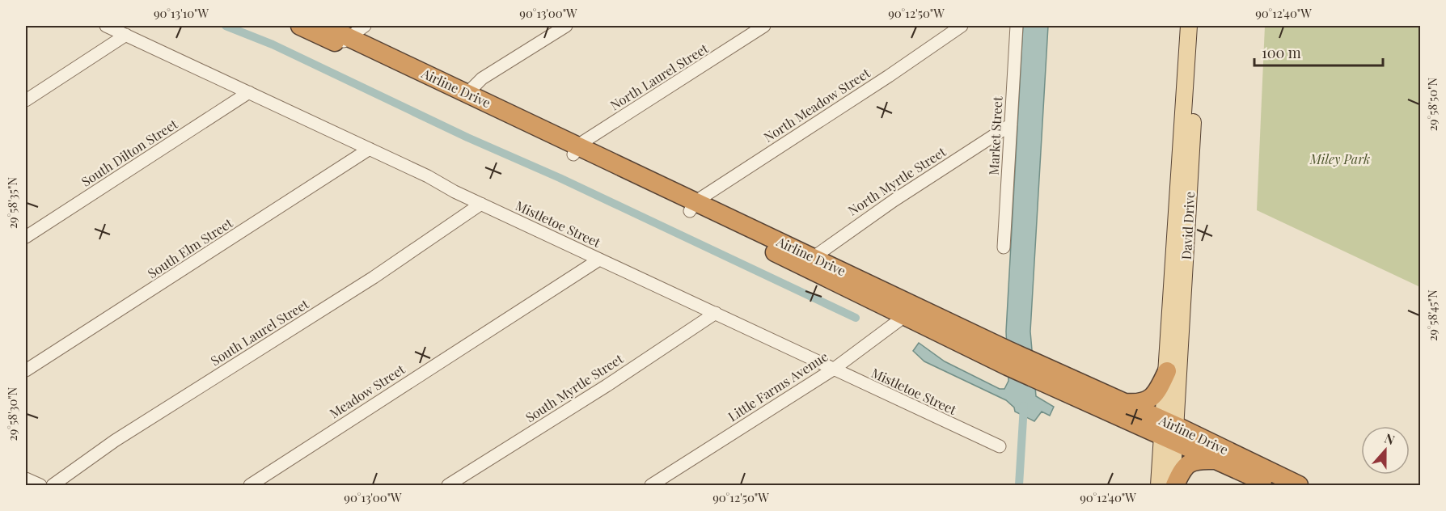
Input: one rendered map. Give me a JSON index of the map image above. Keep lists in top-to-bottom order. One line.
{"streets":{"highway":["Airline Drive"],"main road":["David Drive"],"street":["North Laurel Street","North Meadow Street","Market Street","South Dilton Street","North Myrtle Street","Mistletoe Street","South Elm Street","South Laurel Street","Little Farms Avenue","South Myrtle Street","Meadow Street"]},"crossings":[["North Laurel Street","Airline Drive"],["Airline Drive","North Meadow Street"],["Airline Drive","North Myrtle Street"],["Airline Drive","David Drive"],["Airline Drive","Little Farms Avenue"],["Market Street","North Myrtle Street"],["South Dilton Street","Mistletoe Street"],["Mistletoe Street","South Elm Street"],["Mistletoe Street","South Laurel Street"],["Mistletoe Street","Little Farms Avenue"],["Mistletoe Street","South Myrtle Street"],["Mistletoe Street","Meadow Street"]],"parks":["Miley Park"],"scale_bar":"100 m","north":"top","coordinates":["90°13'10\"W","90°13'00\"W","90°12'50\"W","90°12'40\"W","29°58'50\"N","29°58'35\"N","29°58'45\"N","29°58'30\"N"]}
